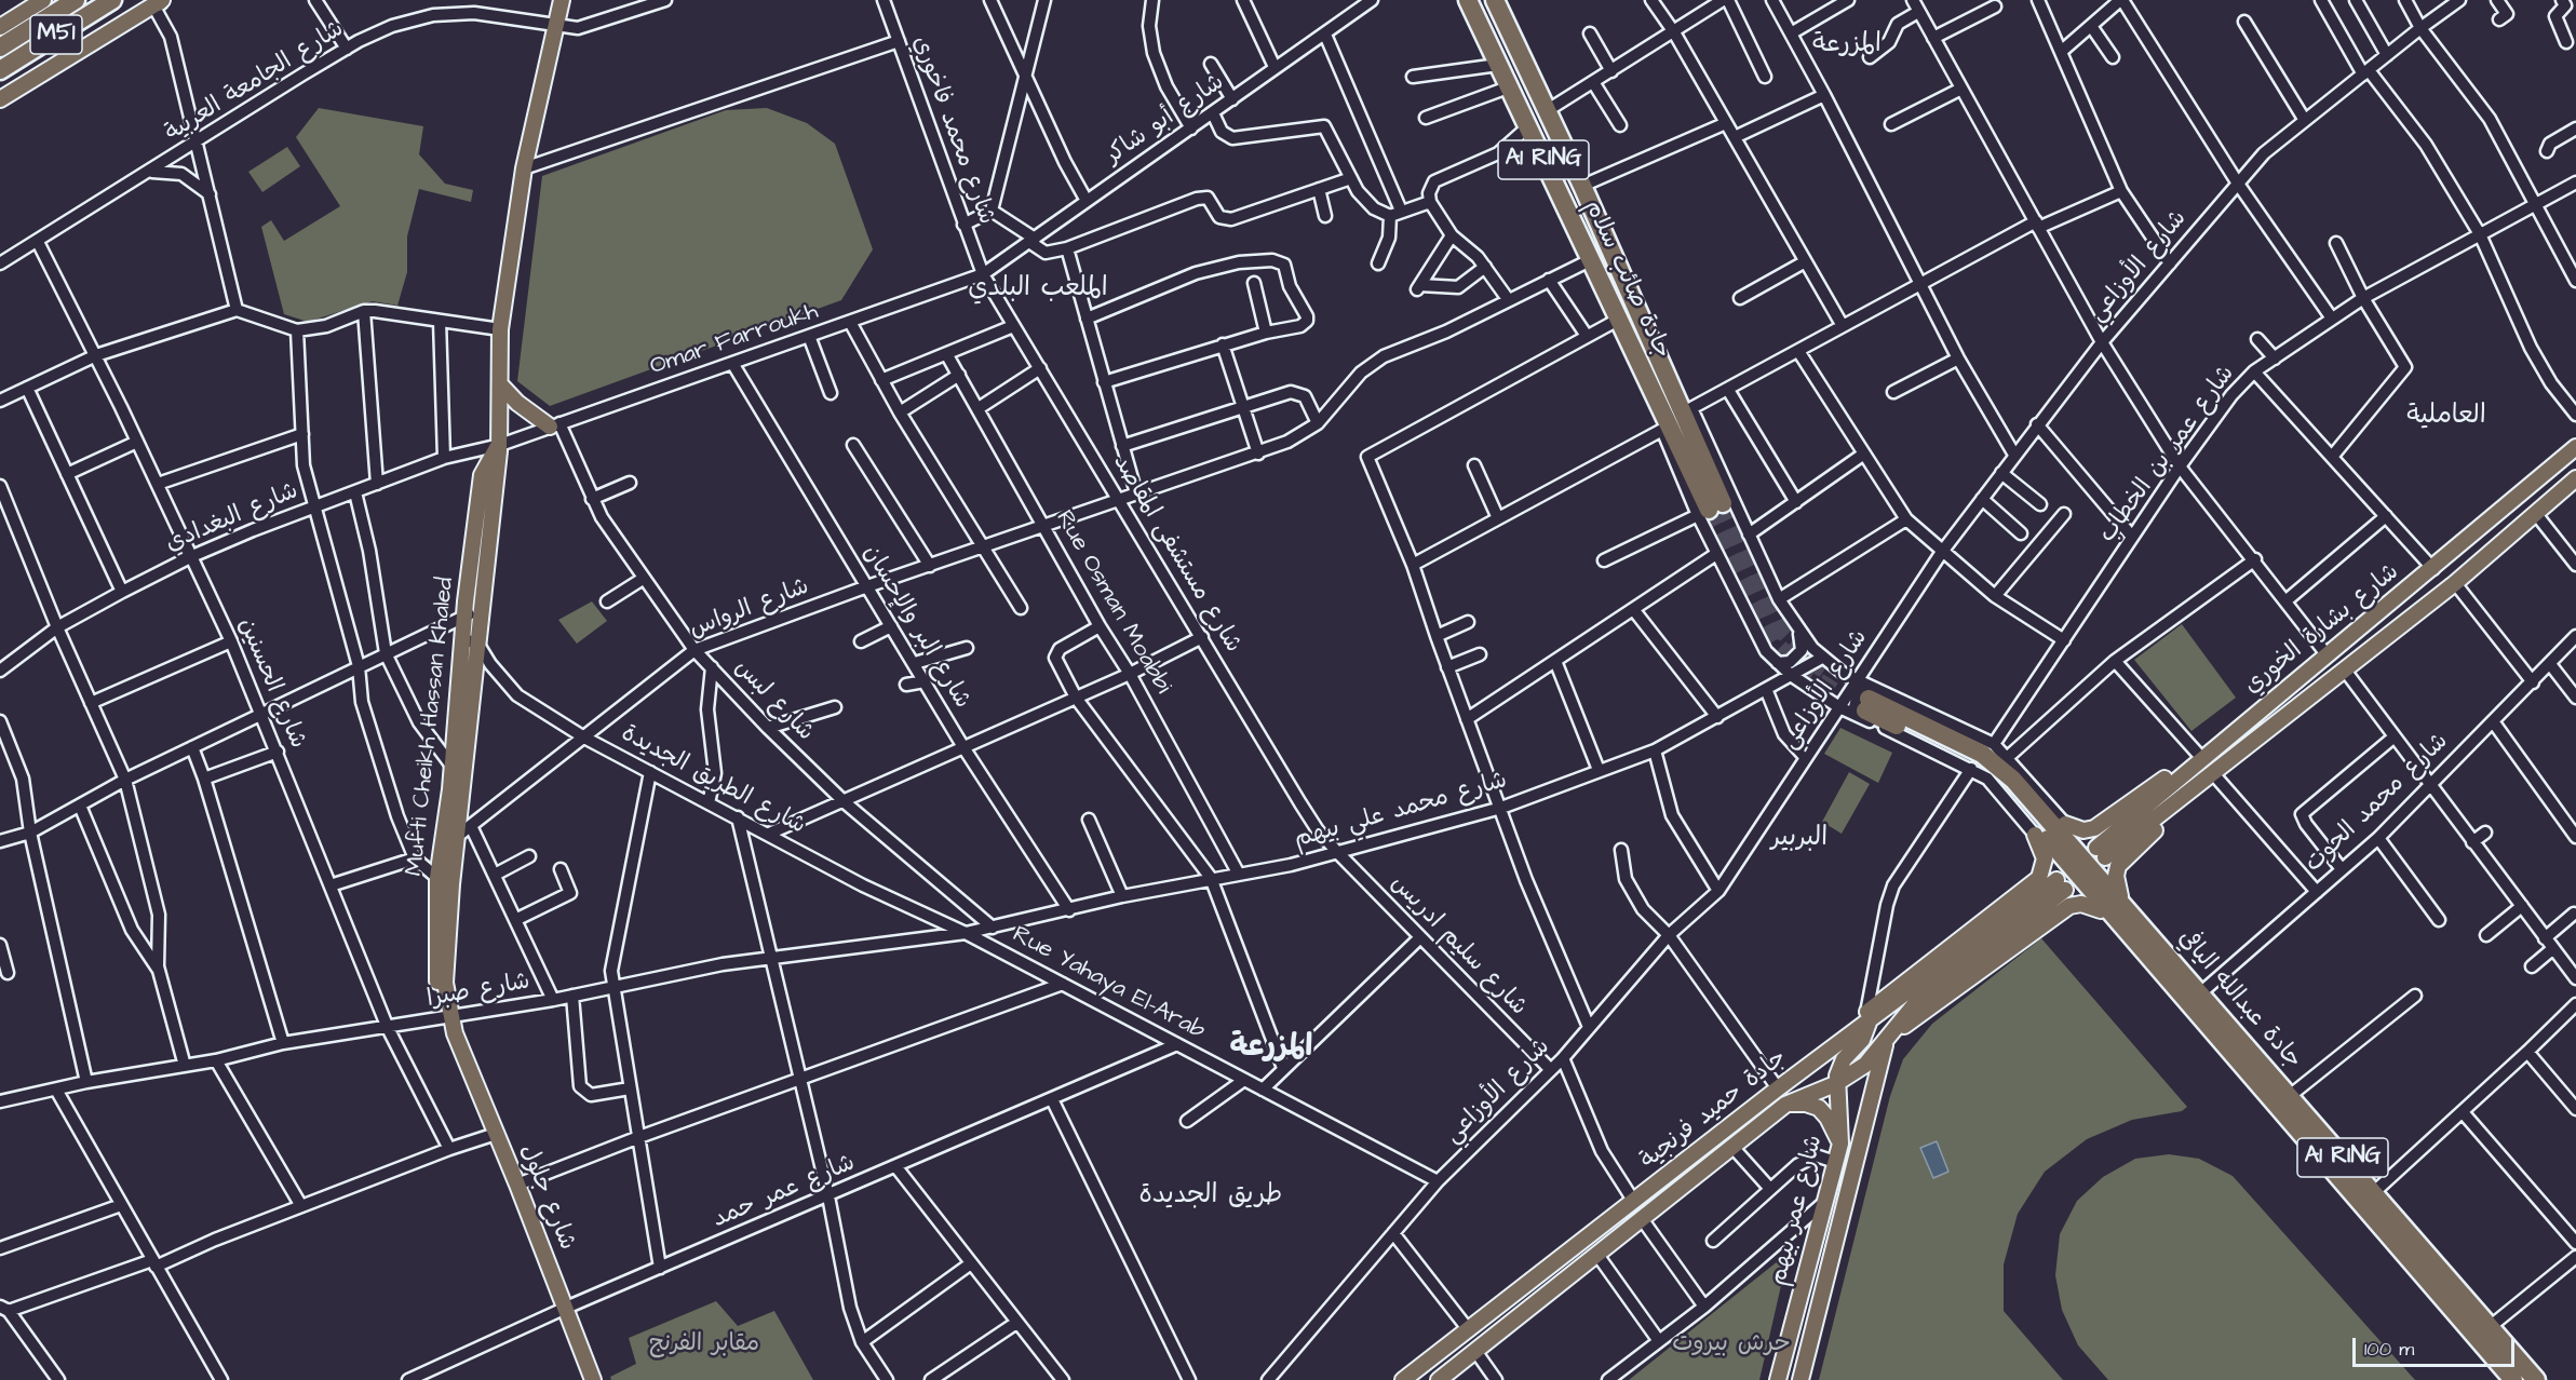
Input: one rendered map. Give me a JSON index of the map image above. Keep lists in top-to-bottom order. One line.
{"streets":{"highway":["M51","A1 RING","جادة صائب سلام","جادة عبدالله اليافي"],"main road":["شارع بشارة الخوري","Mufti Cheikh Hassan Khaled","جادة حميد فرنجية","شارع جلول","شارع عمر بيهم"],"street":["شارع الجامعة العربية","شارع أبو شاكر","شارع محمد فاخوري","شارع الأوزاعي","Omar Farroukh","شارع عمر بن الخطاب","شارع البغدادي","شارع مستشفى المقاصد","Rue Osman Moabbi","شارع الرواس","شارع البر والإحسان","شارع الحسنين","شارع لبس","شارع الطريق الجديدة","شارع محمد الحوت","شارع محمد علي بيهم","شارع سليم ادريس","Rue Yahaya El-Arab","شارع صبرا","شارع عمر حمد"]},"crossings":[["شارع الجامعة العربية","شارع الحسنين"],["شارع الجامعة العربية","Mufti Cheikh Hassan Khaled"],["شارع أبو شاكر","شارع محمد فاخوري"],["شارع أبو شاكر","Omar Farroukh"],["شارع أبو شاكر","شارع مستشفى المقاصد"],["شارع محمد فاخوري","Omar Farroukh"],["شارع محمد فاخوري","شارع مستشفى المقاصد"],["شارع الأوزاعي","جادة صائب سلام"],["شارع الأوزاعي","شارع سليم ادريس"],["شارع الأوزاعي","Rue Yahaya El-Arab"],["شارع الأوزاعي","جادة عبدالله اليافي"],["جادة صائب سلام","شارع الرواس"],["جادة صائب سلام","شارع محمد علي بيهم"],["جادة صائب سلام","جادة عبدالله اليافي"],["Omar Farroukh","شارع البغدادي"],["Omar Farroukh","شارع مستشفى المقاصد"],["Omar Farroukh","شارع البر والإحسان"],["Omar Farroukh","شارع لبس"],["Omar Farroukh","Mufti Cheikh Hassan Khaled"],["شارع عمر بن الخطاب","جادة عبدالله اليافي"],["شارع البغدادي","شارع الحسنين"],["شارع البغدادي","Mufti Cheikh Hassan Khaled"],["شارع مستشفى المقاصد","شارع الرواس"],["شارع مستشفى المقاصد","شارع محمد علي بيهم"],["شارع مستشفى المقاصد","شارع سليم ادريس"],["Rue Osman Moabbi","شارع الرواس"],["Rue Osman Moabbi","شارع محمد علي بيهم"],["شارع الرواس","شارع البر والإحسان"],["شارع الرواس","شارع لبس"],["شارع الرواس","Mufti Cheikh Hassan Khaled"],["شارع الرواس","شارع الطريق الجديدة"],["شارع البر والإحسان","شارع محمد علي بيهم"],["شارع الحسنين","شارع صبرا"],["شارع لبس","شارع محمد علي بيهم"],["Mufti Cheikh Hassan Khaled","شارع الطريق الجديدة"],["Mufti Cheikh Hassan Khaled","شارع صبرا"],["Mufti Cheikh Hassan Khaled","شارع جلول"],["شارع الطريق الجديدة","شارع محمد علي بيهم"],["شارع الطريق الجديدة","Rue Yahaya El-Arab"],["شارع الطريق الجديدة","شارع صبرا"],["شارع محمد الحوت","جادة عبدالله اليافي"],["شارع محمد علي بيهم","شارع سليم ادريس"],["شارع محمد علي بيهم","Rue Yahaya El-Arab"],["شارع محمد علي بيهم","شارع صبرا"],["Rue Yahaya El-Arab","شارع صبرا"],["Rue Yahaya El-Arab","شارع عمر حمد"],["شارع صبرا","شارع جلول"],["جادة عبدالله اليافي","شارع عمر بيهم"],["جادة حميد فرنجية","شارع عمر بيهم"],["شارع عمر حمد","شارع جلول"]],"districts":["المزرعة","الملعب البلدي","العاملية","البربير","المزرعة","طريق الجديدة"],"parks":["مقابر الفرنج","حرش بيروت"],"scale_bar":"100 m"}
